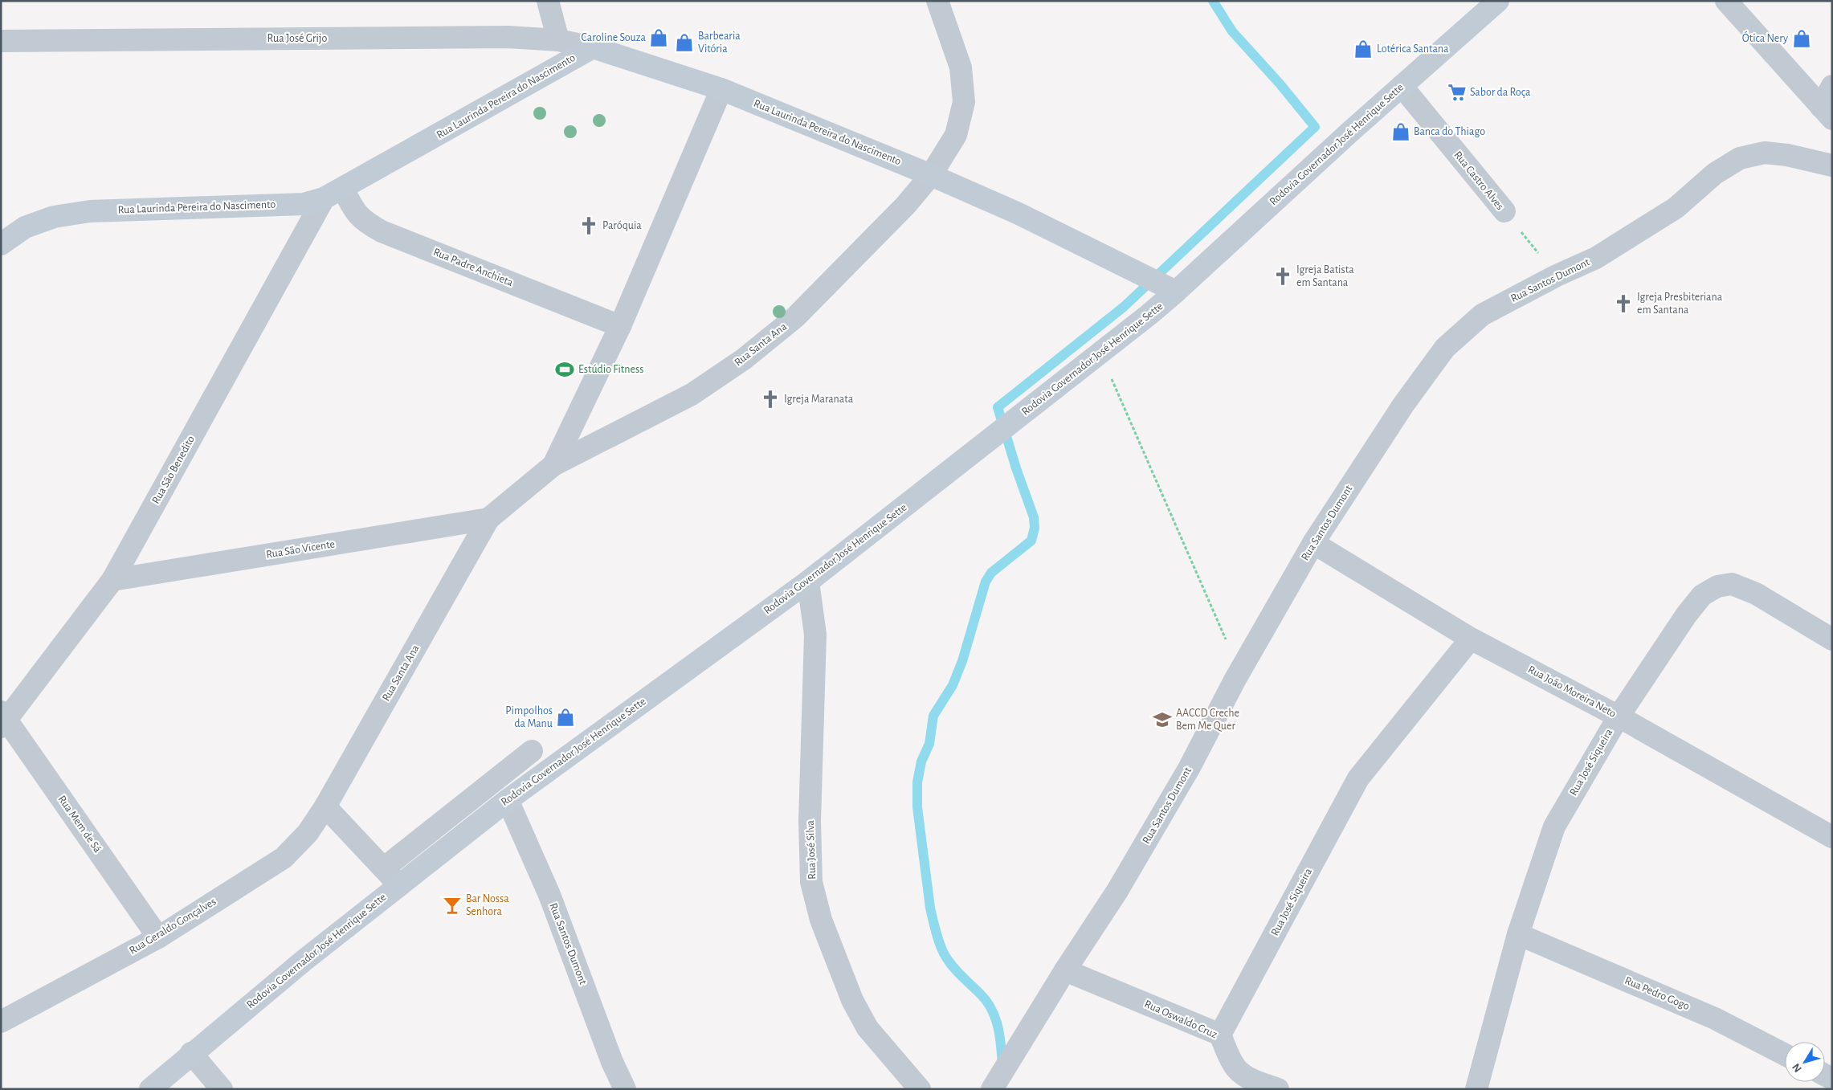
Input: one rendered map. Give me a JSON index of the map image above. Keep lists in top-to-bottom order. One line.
{"streets":{"main road":["Rua Laurinda Pereira do Nascimento","Rodovia Governador José Henrique Sette"],"street":["Rua José Grijo","Rua Castro Alves","Rua Padre Anchieta","Rua Santos Dumont","Rua Santa Ana","Rua São Benedito","Rua São Vicente","Rua João Moreira Neto","Rua José Siqueira","Rua Mem de Sá","Rua José Silva","Rua Geraldo Gonçalves","Rua Pedro Gogo","Rua Oswaldo Cruz"]},"crossings":[["Rua José Grijo","Rua Laurinda Pereira do Nascimento"],["Rua Laurinda Pereira do Nascimento","Rodovia Governador José Henrique Sette"],["Rua Laurinda Pereira do Nascimento","Rua Padre Anchieta"],["Rua Laurinda Pereira do Nascimento","Rua Santa Ana"],["Rua Laurinda Pereira do Nascimento","Rua São Benedito"],["Rodovia Governador José Henrique Sette","Rua Castro Alves"],["Rodovia Governador José Henrique Sette","Rua Santos Dumont"],["Rodovia Governador José Henrique Sette","Rua José Silva"],["Rua Castro Alves","Rua Santos Dumont"],["Rua Padre Anchieta","Rua Santa Ana"],["Rua Padre Anchieta","Rua São Benedito"],["Rua Santos Dumont","Rua João Moreira Neto"],["Rua Santos Dumont","Rua Oswaldo Cruz"],["Rua Santa Ana","Rua São Vicente"],["Rua Santa Ana","Rua Geraldo Gonçalves"],["Rua São Benedito","Rua São Vicente"],["Rua São Benedito","Rua Mem de Sá"],["Rua João Moreira Neto","Rua José Siqueira"],["Rua José Siqueira","Rua Pedro Gogo"],["Rua José Siqueira","Rua Oswaldo Cruz"],["Rua Mem de Sá","Rua Geraldo Gonçalves"]],"places":{"shop":["Caroline Souza","Ótica Nery","Barbearia Vitória","Lotérica Santana","Banca do Thiago","Pimpolhos da Manu"],"supermarket":["Sabor da Roça"],"church":["Paróquia","Igreja Batista em Santana","Igreja Presbiteriana em Santana","Igreja Maranata"],"sports":["Estúdio Fitness"],"school or university":["AACCD Creche Bem Me Quer"],"bar":["Bar Nossa Senhora"]},"north":"bottom left"}
